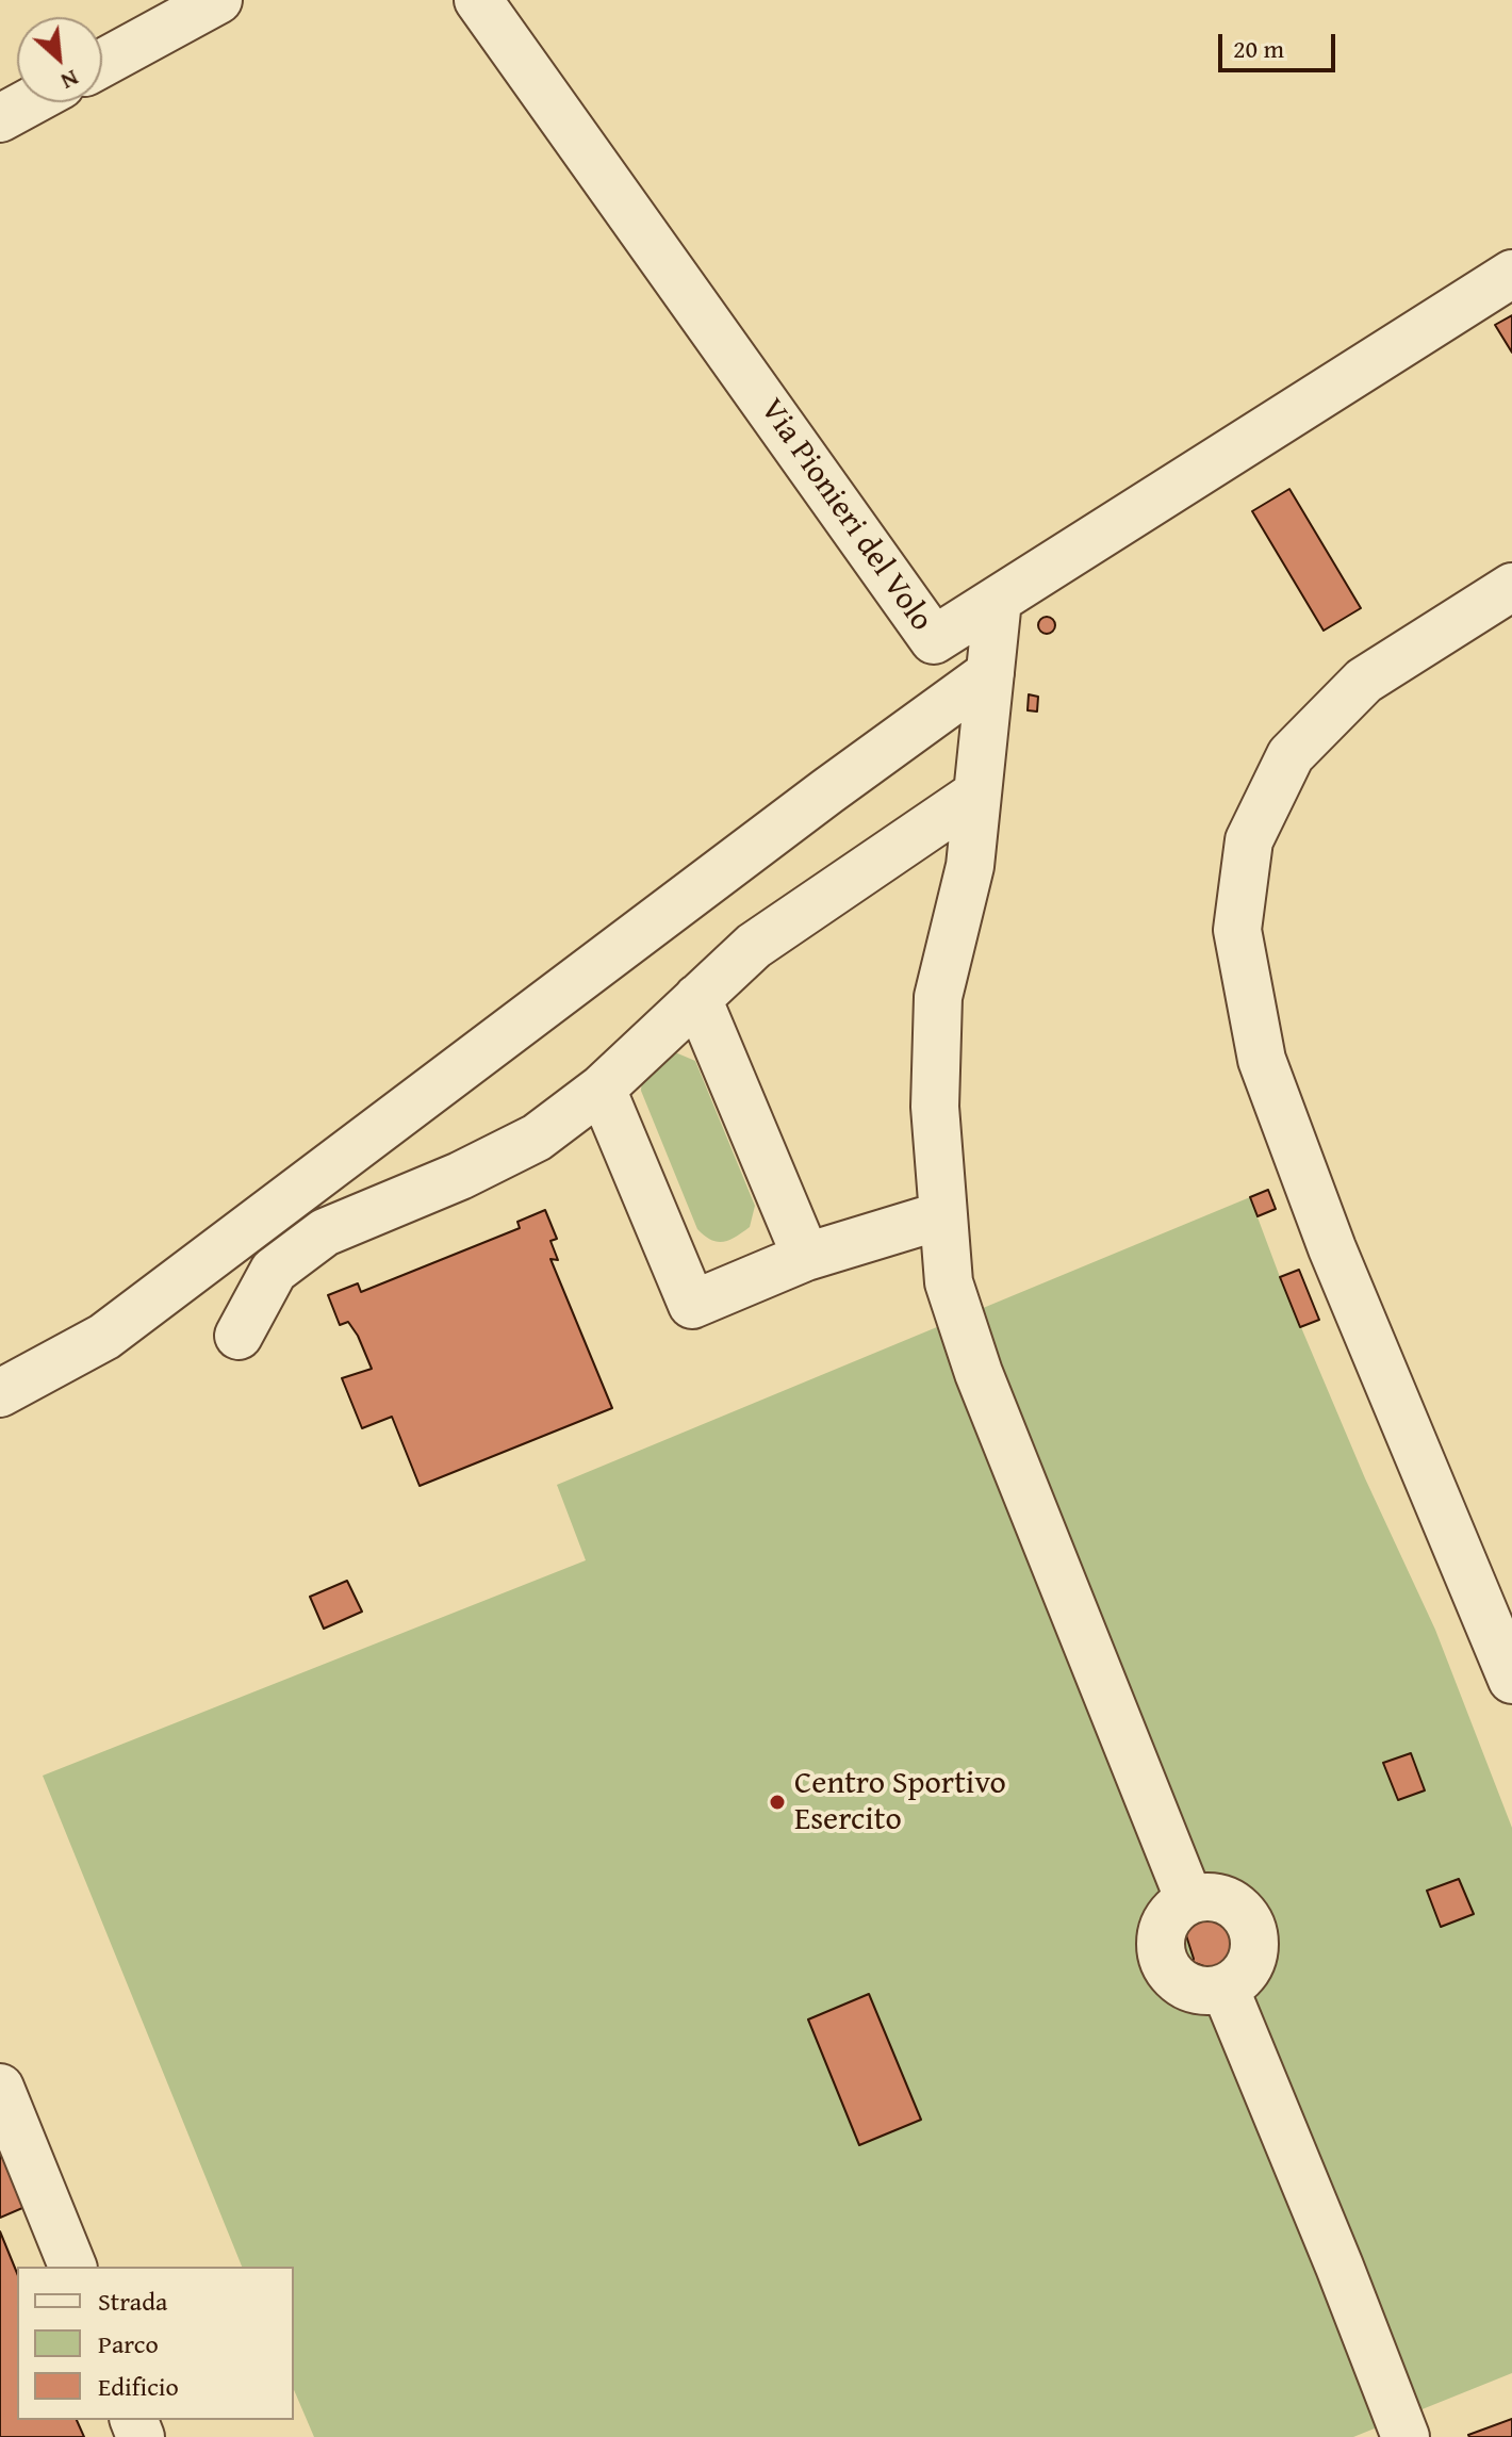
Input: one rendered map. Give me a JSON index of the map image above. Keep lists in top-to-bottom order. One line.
{"streets":{"street":["Via Pionieri del Volo"]},"places":["Centro Sportivo Esercito"],"legend":["Strada","Parco","Edificio"],"scale_bar":"20 m","north":"bottom right"}
